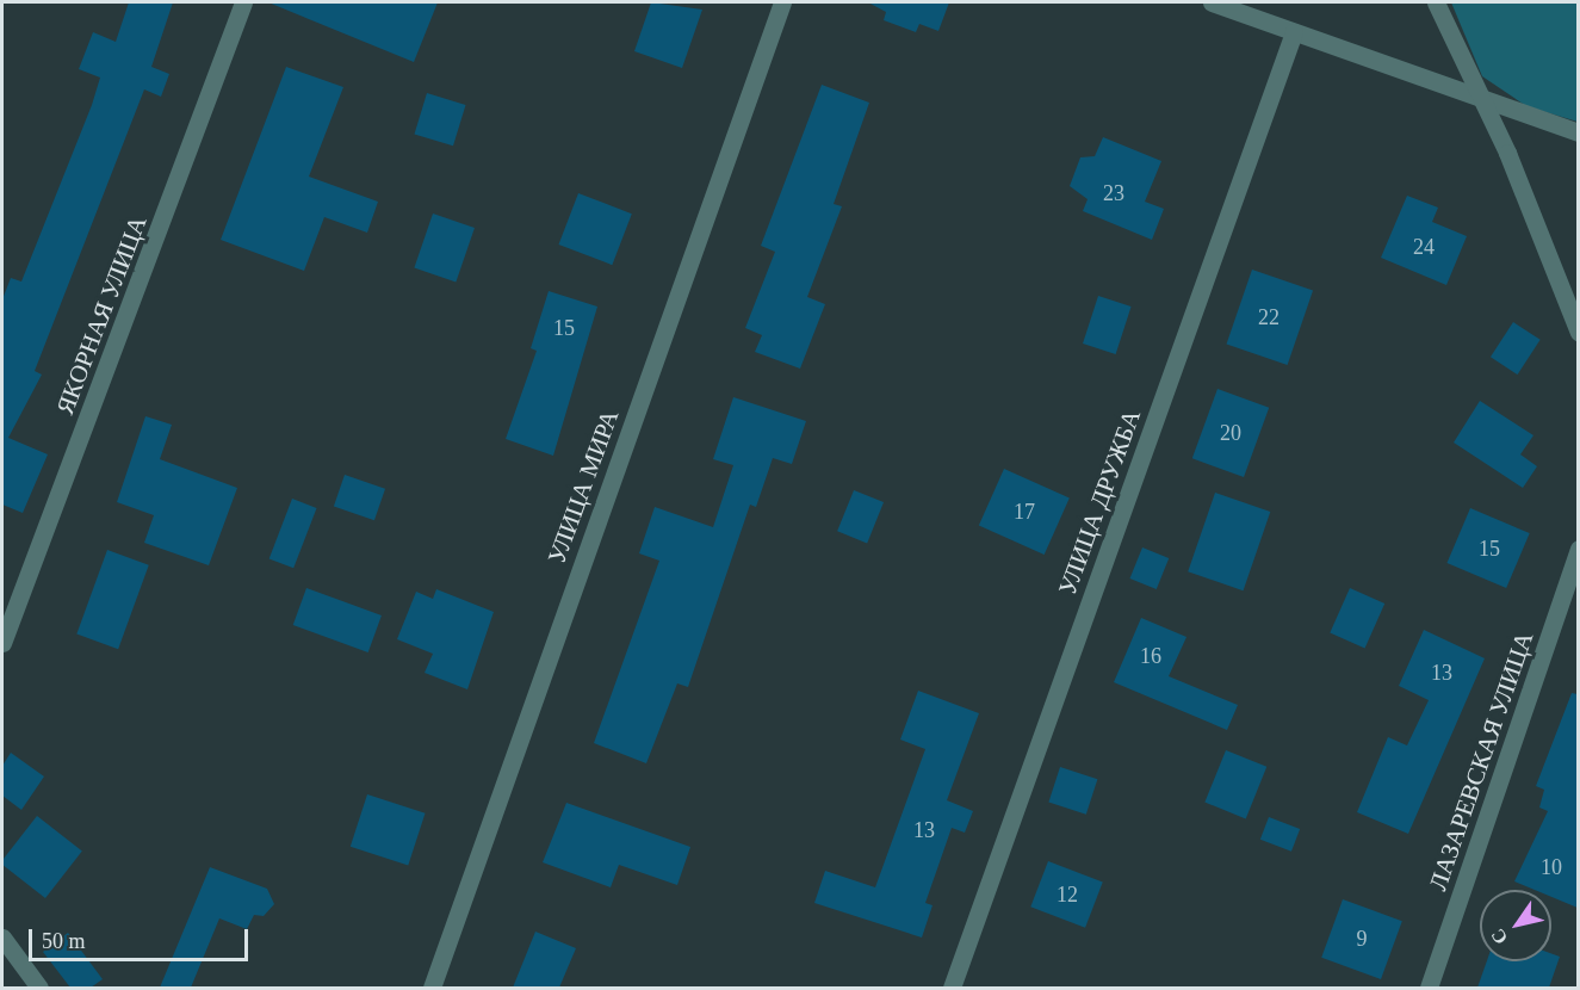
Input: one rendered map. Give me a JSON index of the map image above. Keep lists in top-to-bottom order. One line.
{"streets":{"street":["ЯКОРНАЯ УЛИЦА","УЛИЦА МИРА","УЛИЦА ДРУЖБА","ЛАЗАРЕВСКАЯ УЛИЦА"]},"house_numbers":["23","24","22","15","20","17","15","16","13","13","10","12","9"],"scale_bar":"50 m","north":"bottom left"}
